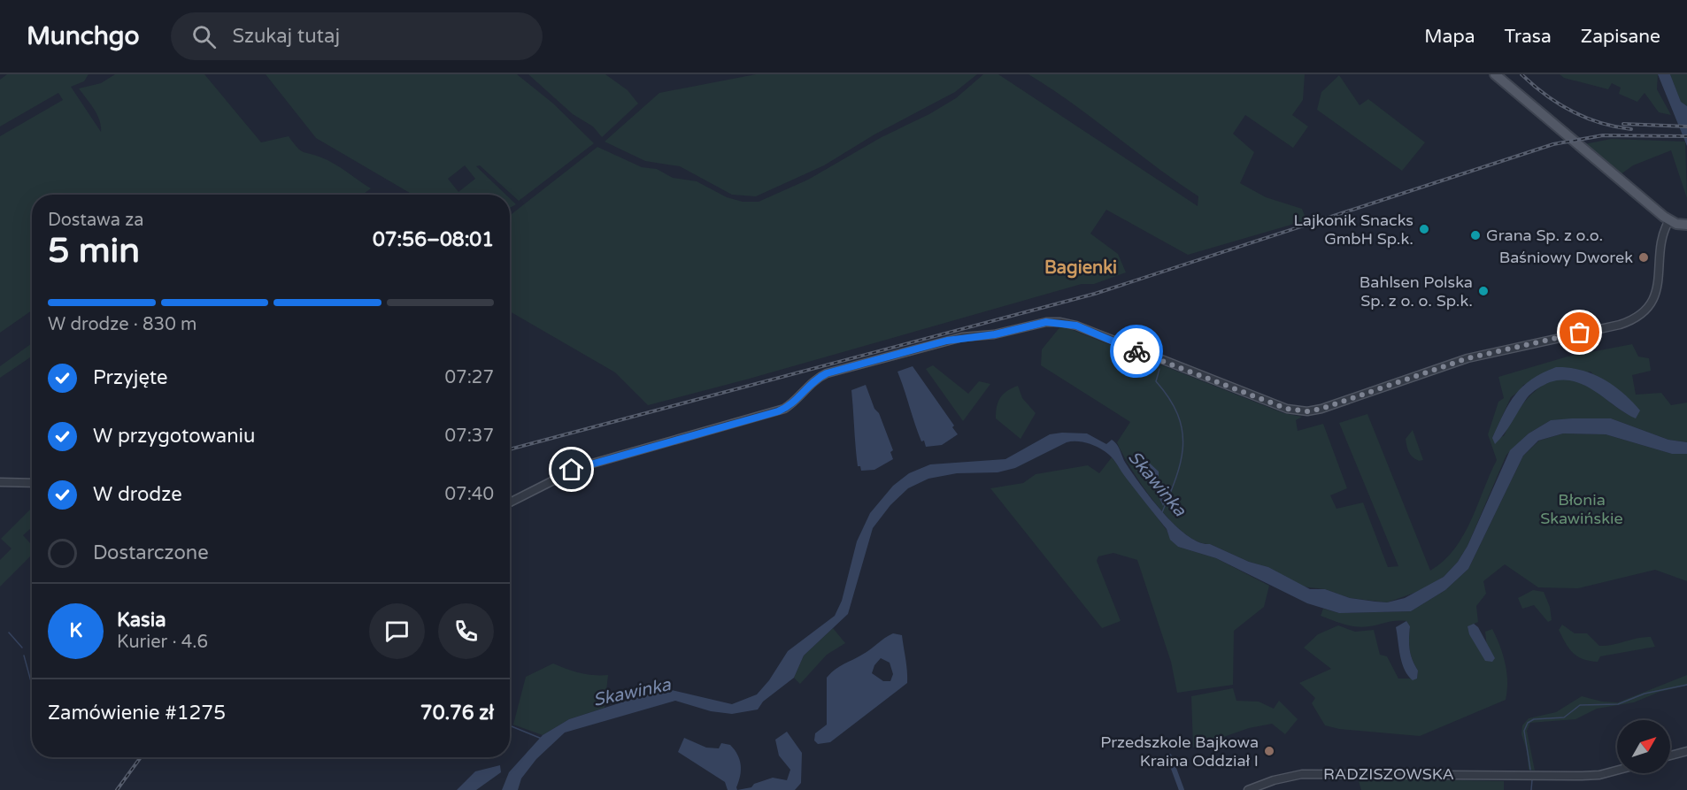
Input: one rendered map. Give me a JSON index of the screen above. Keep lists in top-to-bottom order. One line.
{"streets":{"street":["RADZISZOWSKA"]},"districts":["Bagienki"],"water":["Skawinka"],"parks":["Błonia Skawińskie"],"places":["Lajkonik Snacks GmbH Sp.k.","Grana Sp. z o.o.","Baśniowy Dworek","Bahlsen Polska Sp. z o. o. Sp.k.","Przedszkole Bajkowa Kraina Oddział I"],"north":"top right","page":{"header":"Munchgo","search":"Szukaj tutaj","nav":["Mapa","Trasa","Zapisane"],"heading":["5 min","Dostawa za","07:56–08:01"],"panel":["Kasia","Kurier · 4.6","Zamówienie #1275","70.76 zł"],"bar":"W drodze · 830 m","list":[["Przyjęte","07:27"],["W przygotowaniu","07:37"],["W drodze","07:40"],"Dostarczone"],"round":"K"}}
